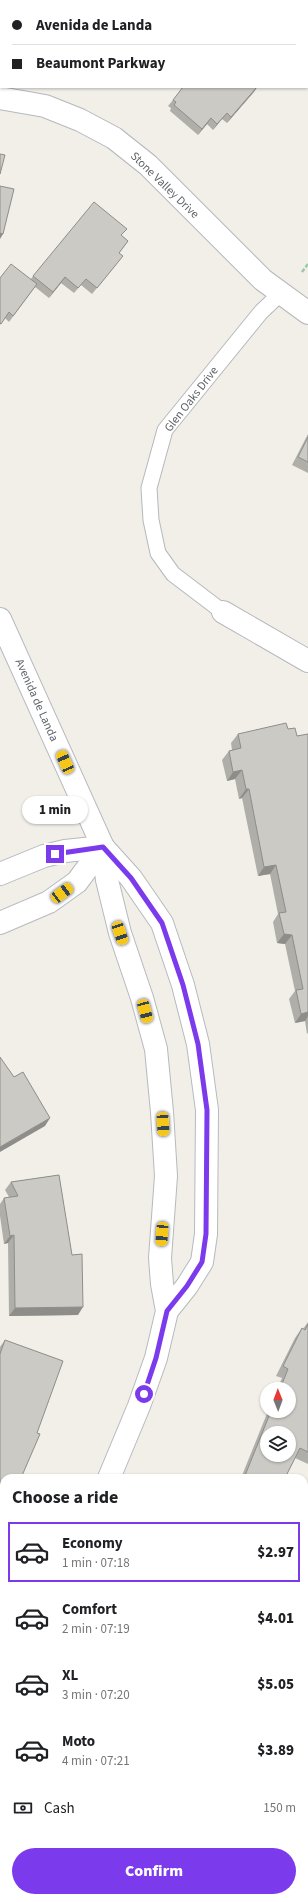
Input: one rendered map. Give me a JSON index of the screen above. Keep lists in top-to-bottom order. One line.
{"streets":{"street":["Stone Valley Drive","Glen Oaks Drive","Avenida de Landa"]},"crossings":[["Stone Valley Drive","Glen Oaks Drive"]],"north":"top","page":{"banner":["Avenida de Landa","Beaumont Parkway"],"bubble":"1 min","heading":"Choose a ride","list":[{"name":"Economy","note":"1 min · 07:18","value":"$2.97"},{"name":"Comfort","note":"2 min · 07:19","value":"$4.01"},{"name":"XL","note":"3 min · 07:20","value":"$5.05"},{"name":"Moto","note":"4 min · 07:21","value":"$3.89"}],"pay":["Cash","150 m"],"buttons":"Confirm"}}
